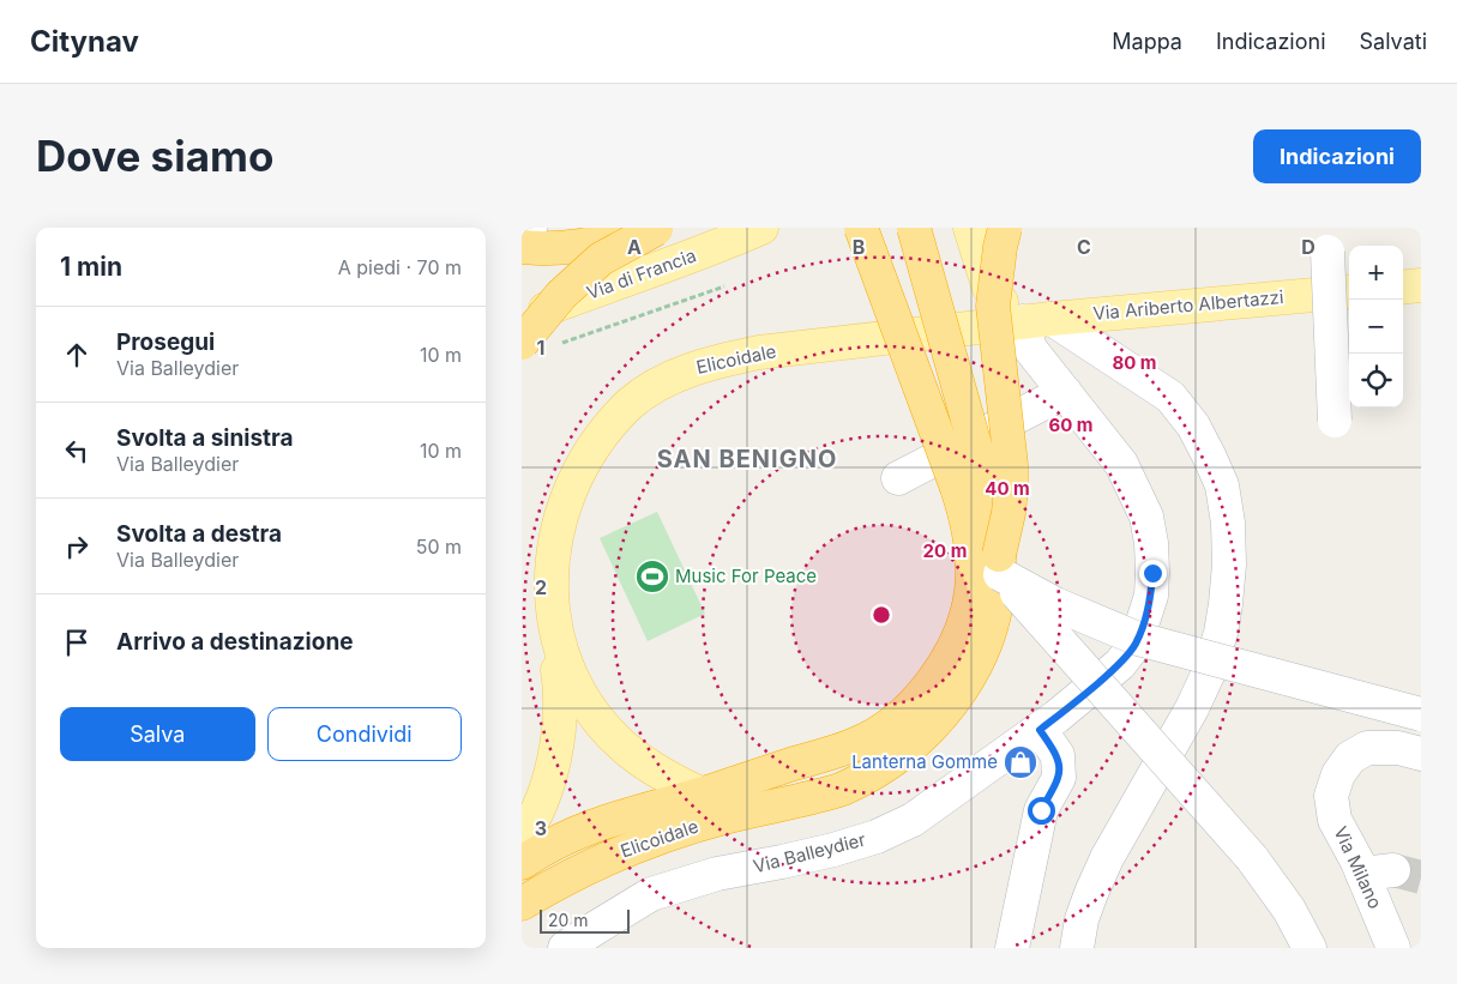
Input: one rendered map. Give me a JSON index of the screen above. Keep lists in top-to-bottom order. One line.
{"streets":{"highway":["Elicoidale"],"main road":["Via di Francia","Via Ariberto Albertazzi","Via Balleydier"],"street":["Via Milano"]},"crossings":[["Via Ariberto Albertazzi","Elicoidale"],["Via Ariberto Albertazzi","Via Balleydier"],["Elicoidale","Via Balleydier"]],"districts":["SAN BENIGNO"],"places":{"sports":["Music For Peace"],"shop":["Lanterna Gomme"]},"scale_bar":"20 m","page":{"header":"Citynav","nav":["Mappa","Indicazioni","Salvati"],"buttons":["Indicazioni",["Salva","Condividi"]],"title":"Dove siamo","heading":["1 min","A piedi · 70 m"],"map_buttons":["+","−"],"list":[["Prosegui","Via Balleydier","10 m"],["Svolta a sinistra","Via Balleydier","10 m"],["Svolta a destra","Via Balleydier","50 m"],"Arrivo a destinazione"],"scale":"20 m"},"grid":{"columns":["A","B","C","D"],"rows":["1","2","3"]},"rings":["80 m","60 m","40 m","20 m"]}
